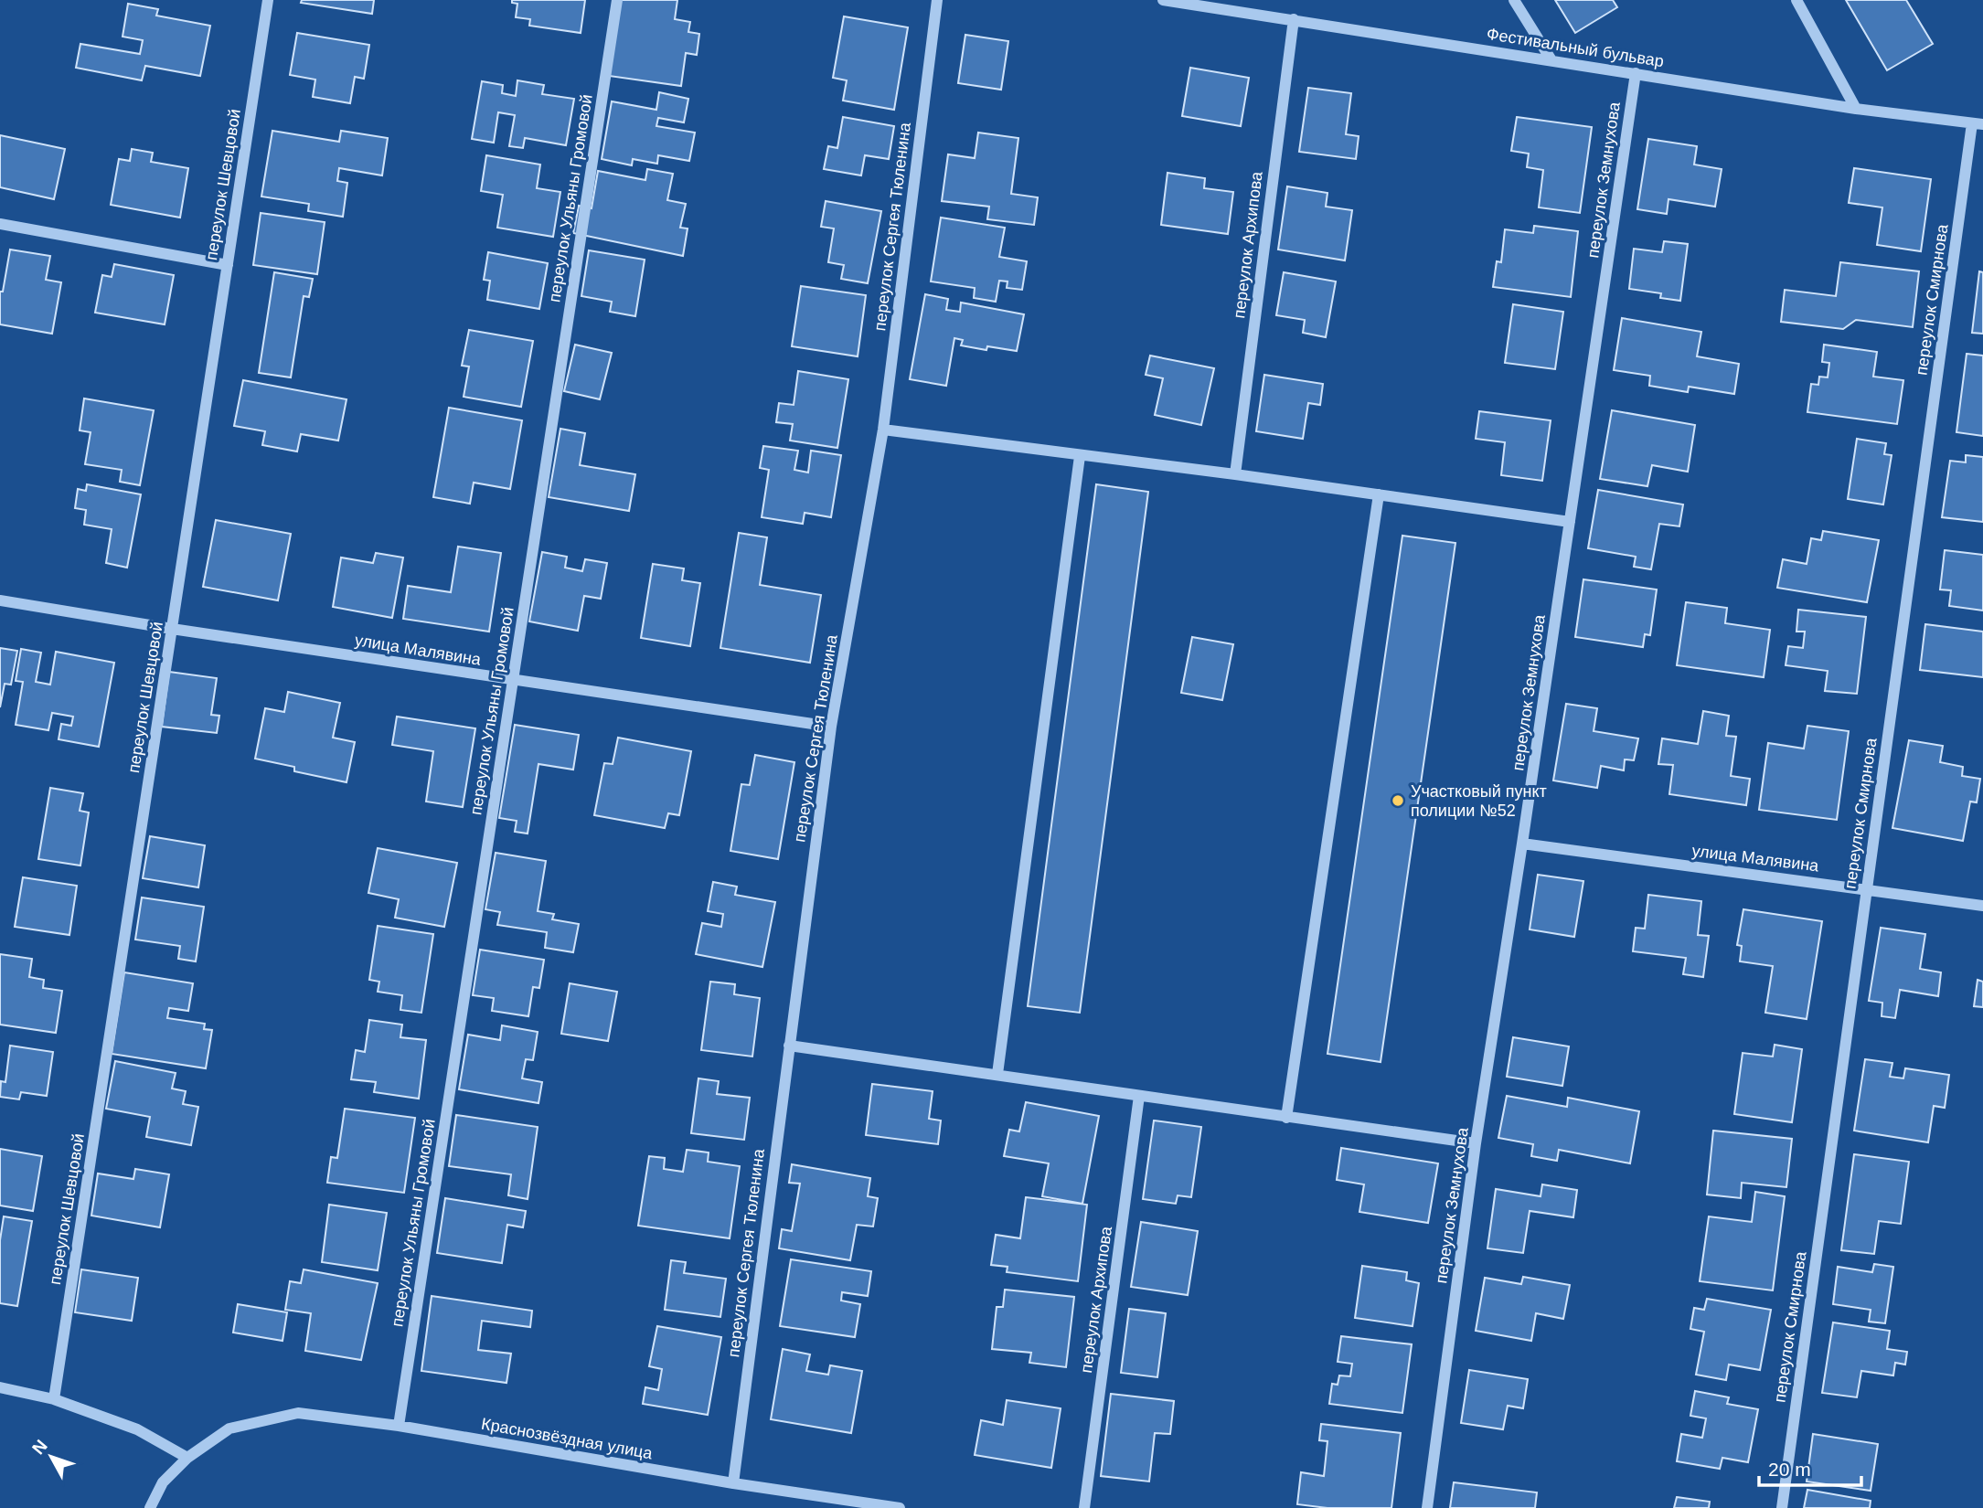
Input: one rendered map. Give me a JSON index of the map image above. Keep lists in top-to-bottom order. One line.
{"streets":{"street":["Фестивальный бульвар","переулок Земнухова","переулок Шевцовой","переулок Ульяны Громовой","переулок Сергея Тюленина","переулок Архипова","переулок Смирнова","улица Малявина","Краснозвёздная улица"]},"crossings":[["Фестивальный бульвар","переулок Земнухова"],["Фестивальный бульвар","переулок Архипова"],["Фестивальный бульвар","переулок Смирнова"],["переулок Земнухова","улица Малявина"],["переулок Шевцовой","улица Малявина"],["переулок Ульяны Громовой","улица Малявина"],["переулок Ульяны Громовой","Краснозвёздная улица"],["переулок Сергея Тюленина","улица Малявина"],["переулок Сергея Тюленина","Краснозвёздная улица"],["переулок Смирнова","улица Малявина"]],"places":["Участковый пункт полиции №52"],"scale_bar":"20 m","north":"top left"}
